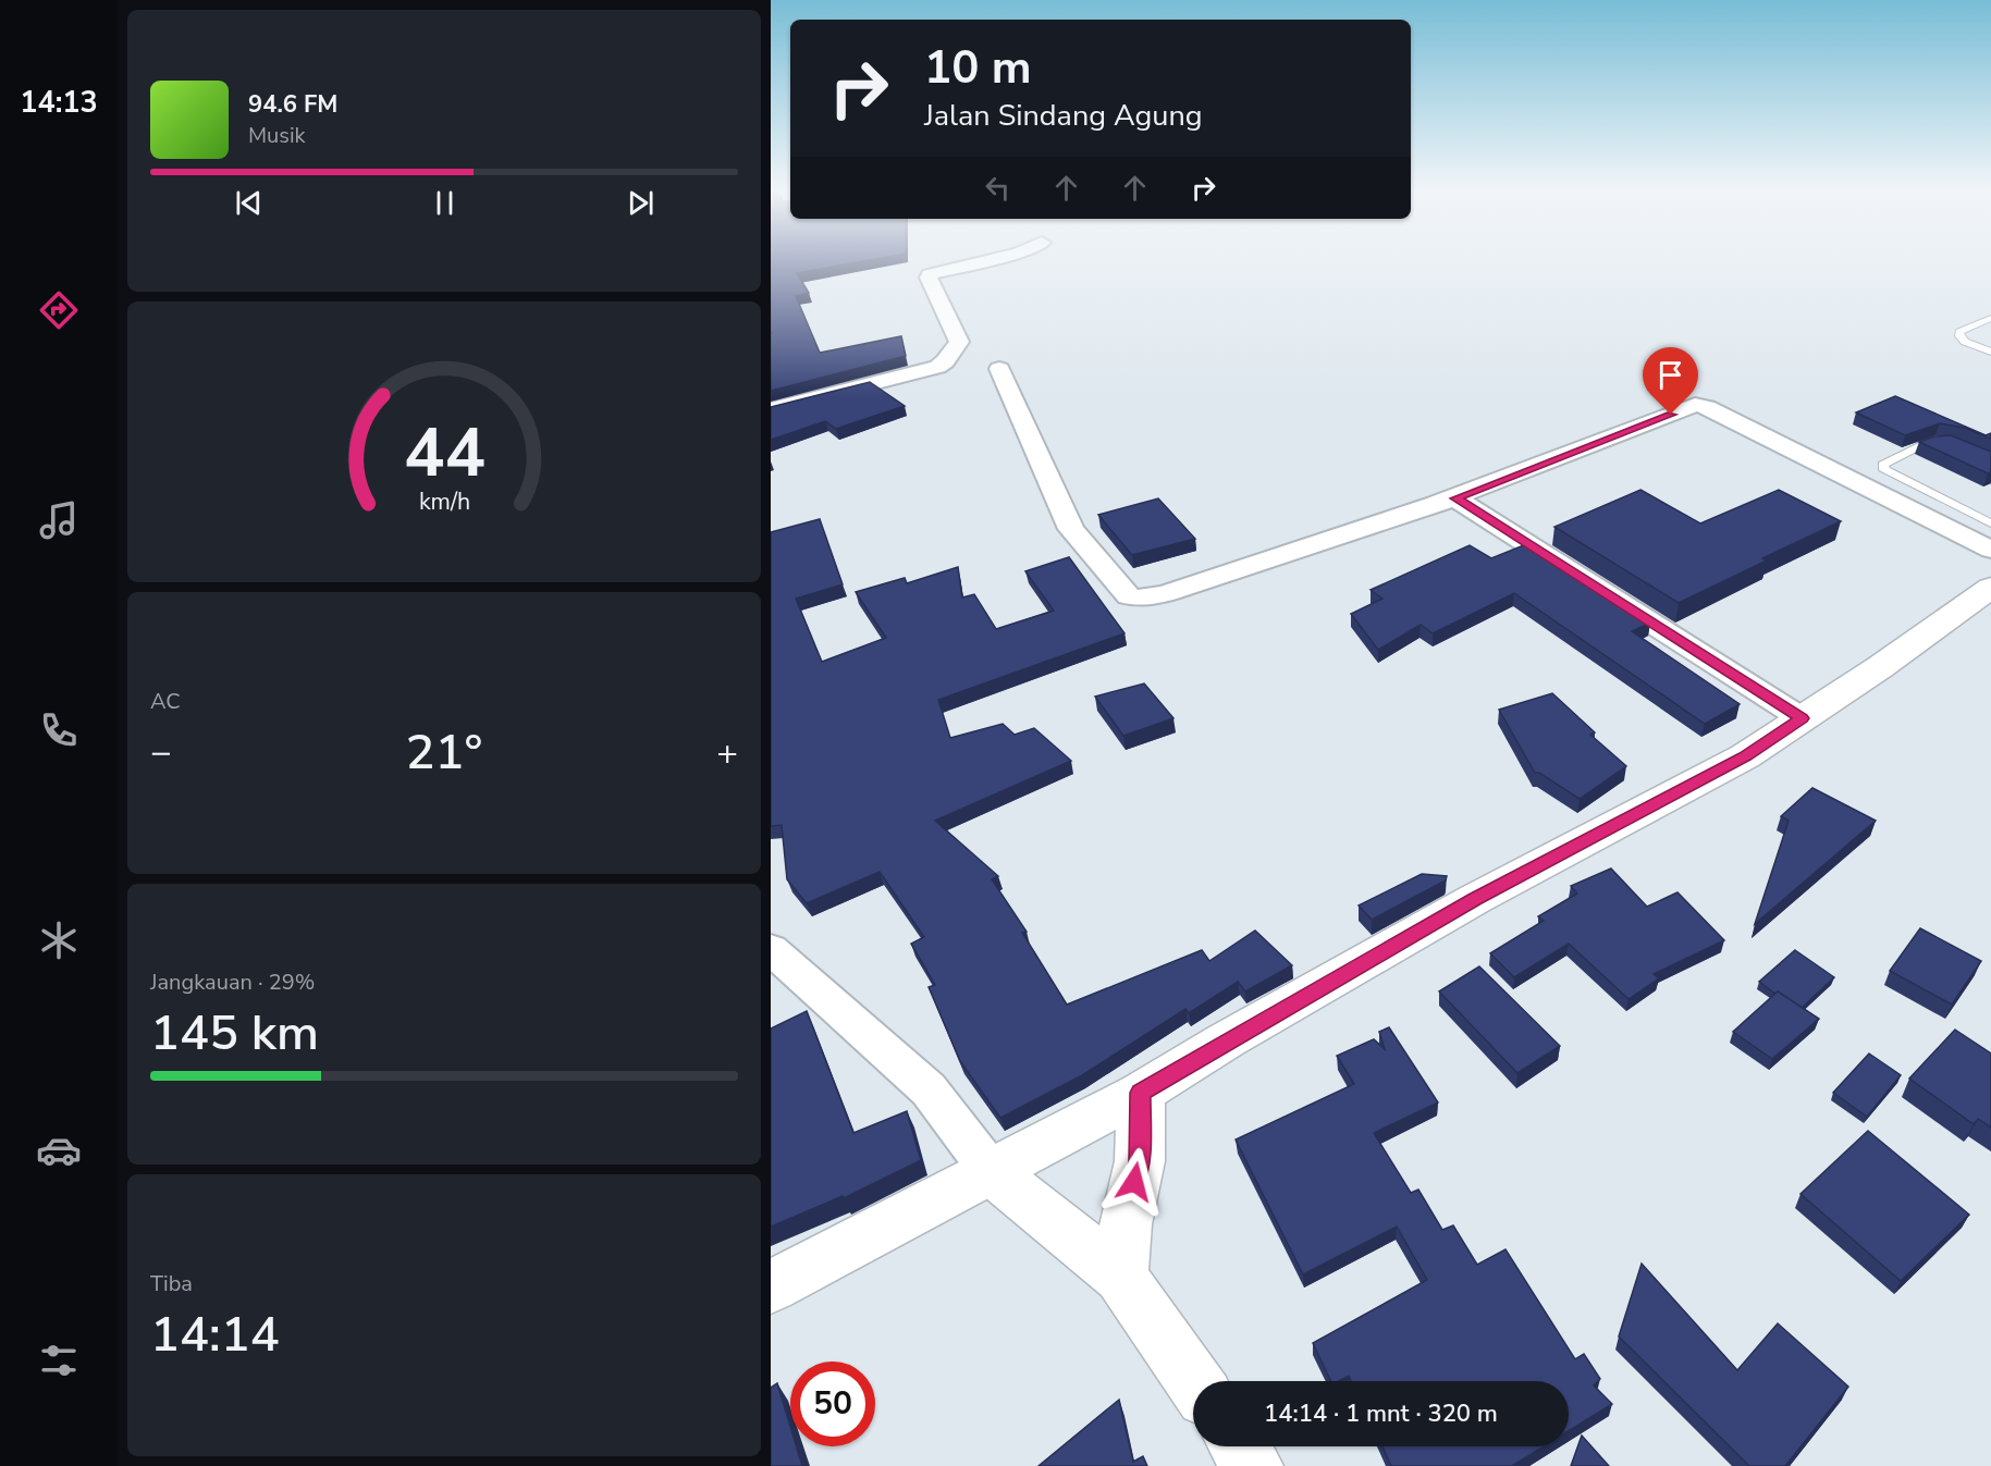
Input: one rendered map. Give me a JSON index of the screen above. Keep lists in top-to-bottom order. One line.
{"page":{"tabs":"14:13","turn":["10 m","Jalan Sindang Agung"],"song":["94.6 FM","Musik"],"tile":["AC",["Jangkauan · 29%","145 km"],["Tiba","14:14"]],"heat":["−","21°","+"],"limit":"50","trip":"14:14 · 1 mnt · 320 m","gauge":["44","km/h"]}}
